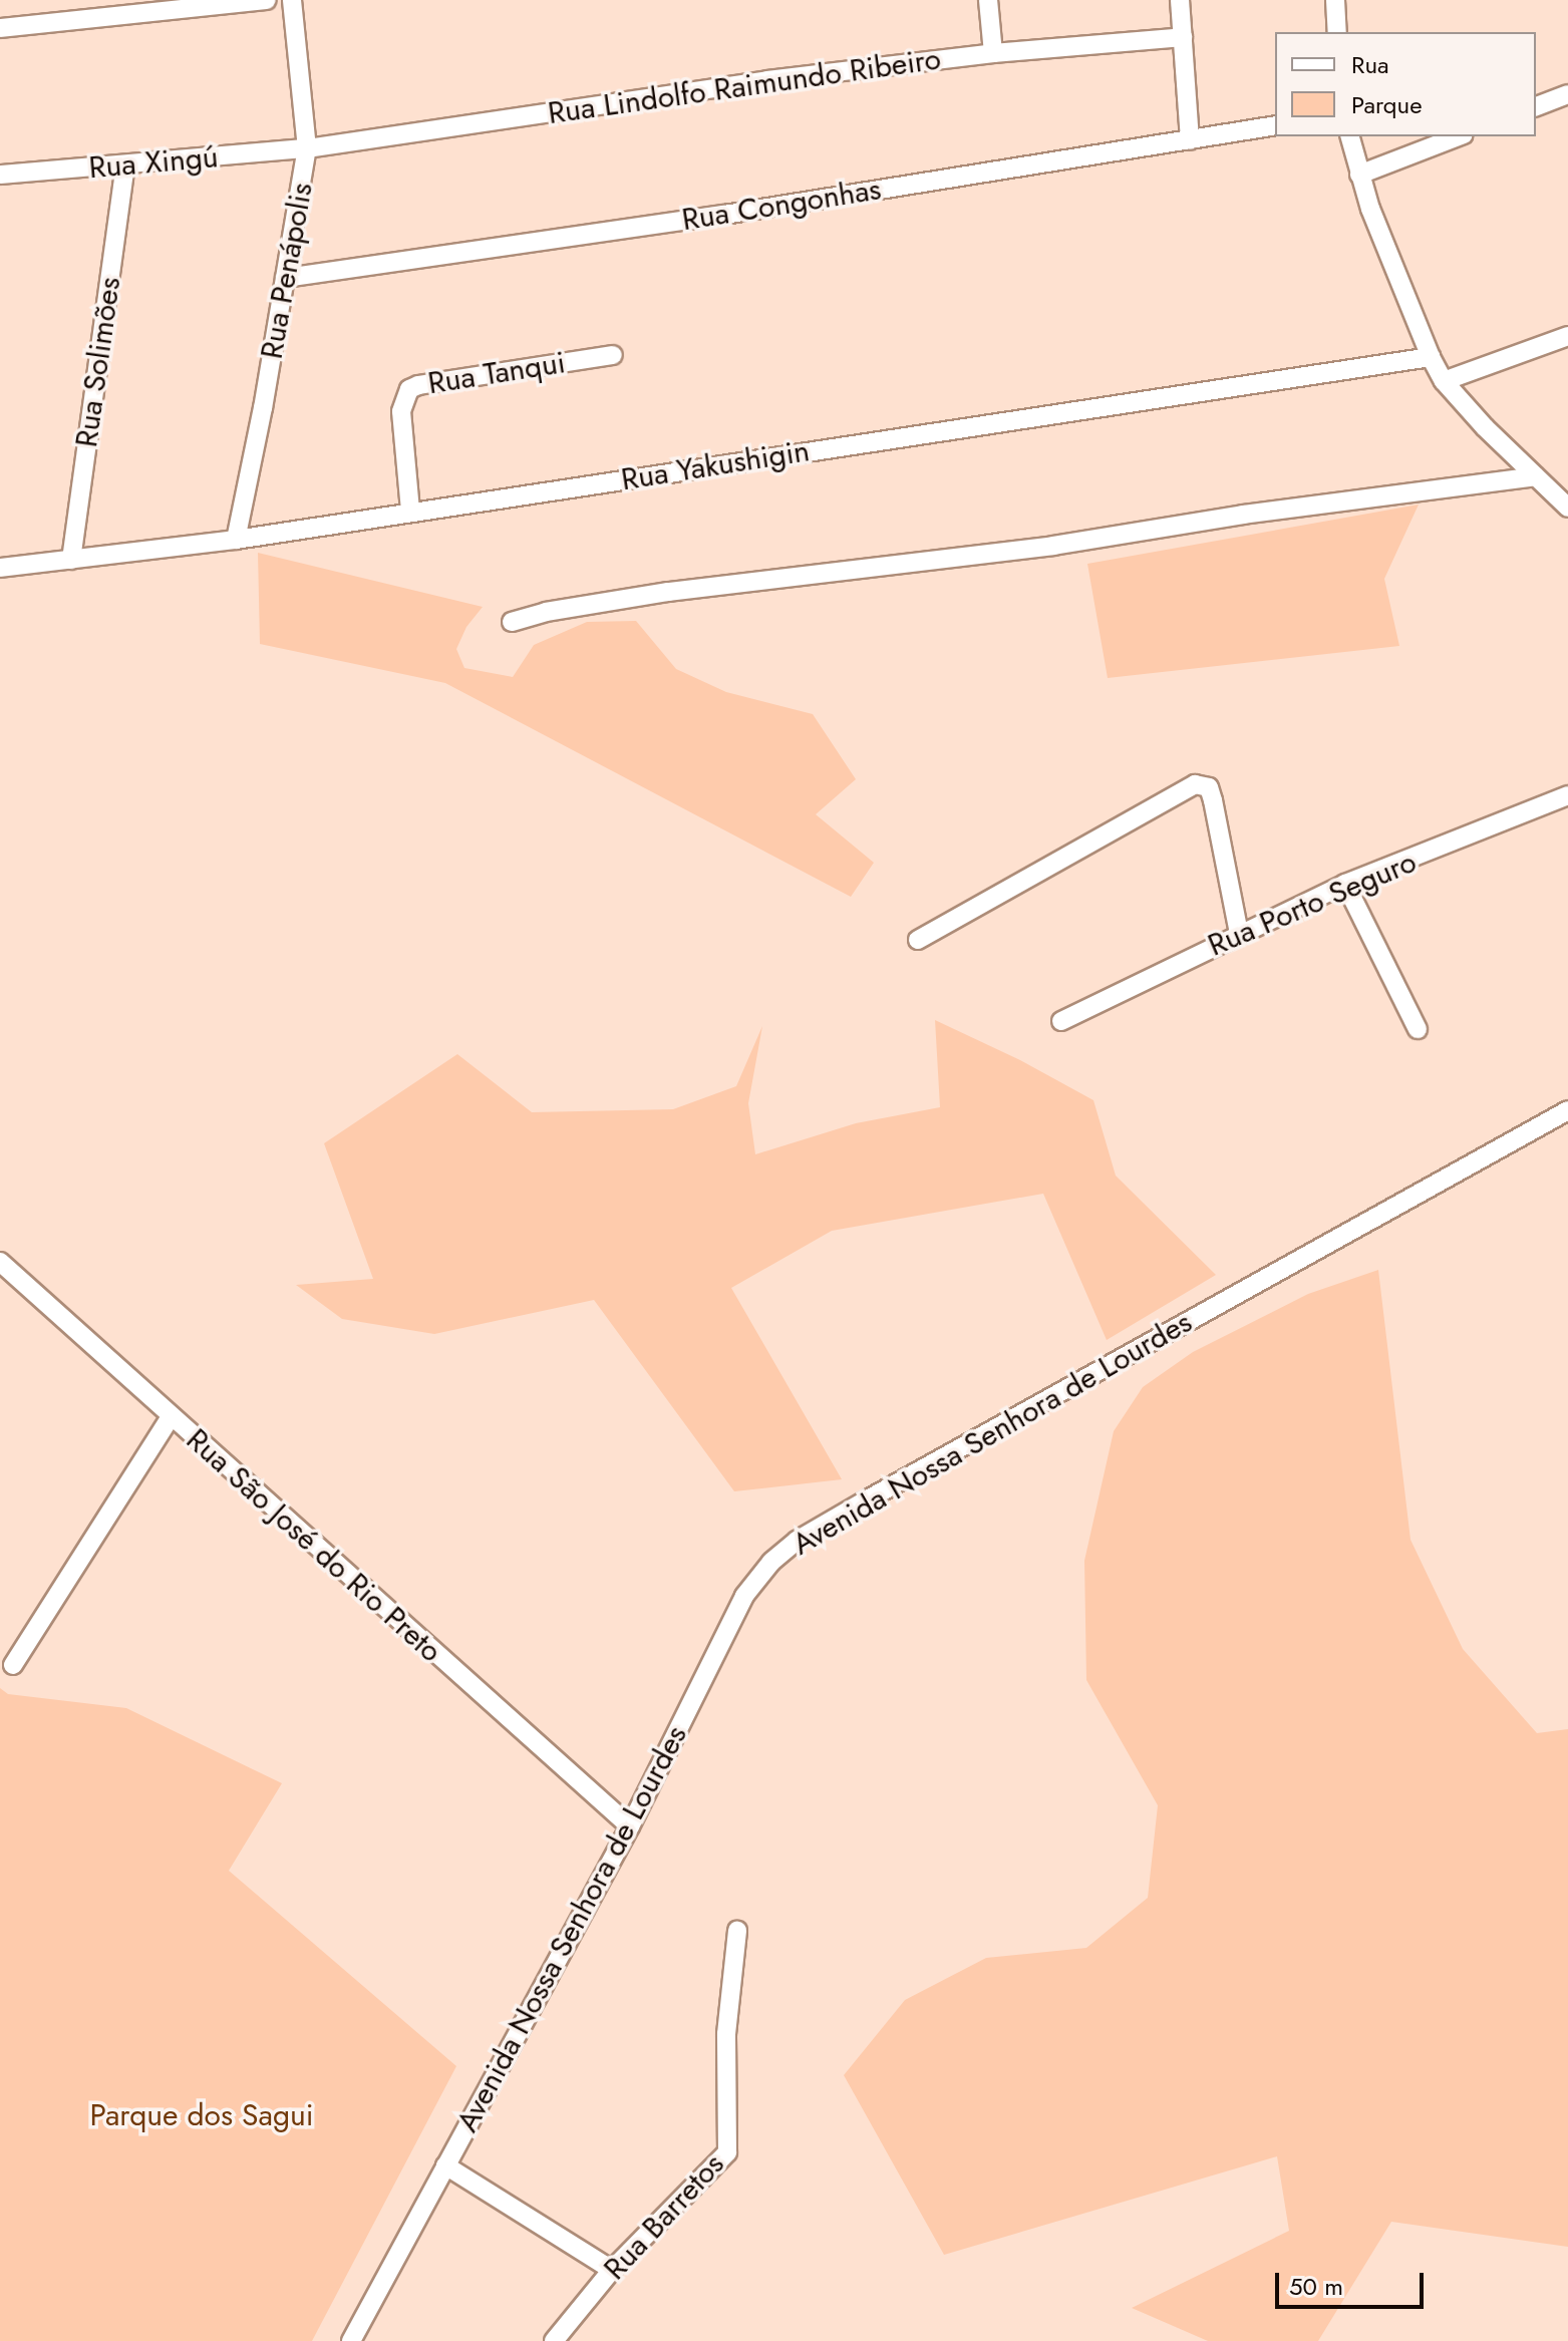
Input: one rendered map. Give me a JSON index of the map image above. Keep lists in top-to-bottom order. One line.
{"streets":{"street":["Rua Lindolfo Raimundo Ribeiro","Rua Xingú","Rua Congonhas","Rua Penápolis","Rua Solimões","Rua Tanqui","Rua Yakushigin","Rua Porto Seguro","Avenida Nossa Senhora de Lourdes","Rua São José do Rio Preto","Rua Barretos"]},"crossings":[["Rua Lindolfo Raimundo Ribeiro","Rua Xingú"],["Rua Lindolfo Raimundo Ribeiro","Rua Penápolis"],["Rua Xingú","Rua Penápolis"],["Rua Xingú","Rua Solimões"],["Rua Congonhas","Rua Penápolis"],["Rua Penápolis","Rua Yakushigin"],["Rua Solimões","Rua Yakushigin"],["Rua Tanqui","Rua Yakushigin"],["Avenida Nossa Senhora de Lourdes","Rua São José do Rio Preto"]],"parks":["Parque dos Sagui"],"legend":["Rua","Parque"],"scale_bar":"50 m"}
